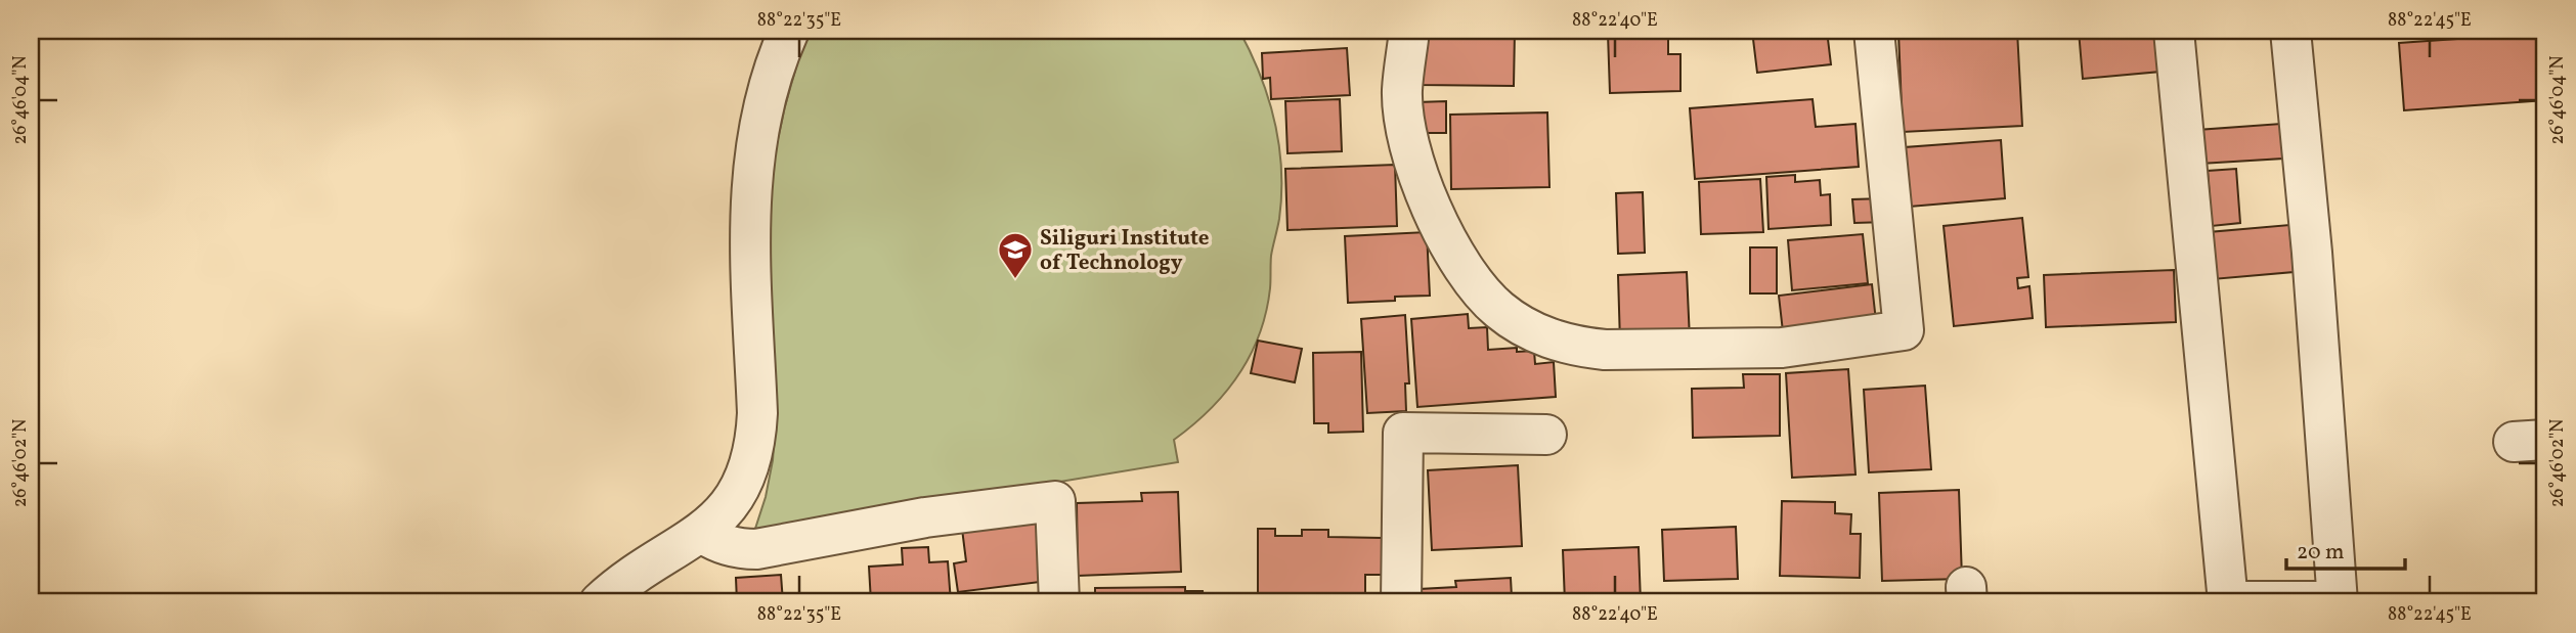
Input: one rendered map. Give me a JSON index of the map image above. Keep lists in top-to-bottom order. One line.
{"places":{"school or university":["Siliguri Institute of Technology"]},"scale_bar":"20 m","coordinates":["88°22'35\"E","88°22'40\"E","88°22'45\"E","26°46'04\"N","26°46'02\"N"]}
